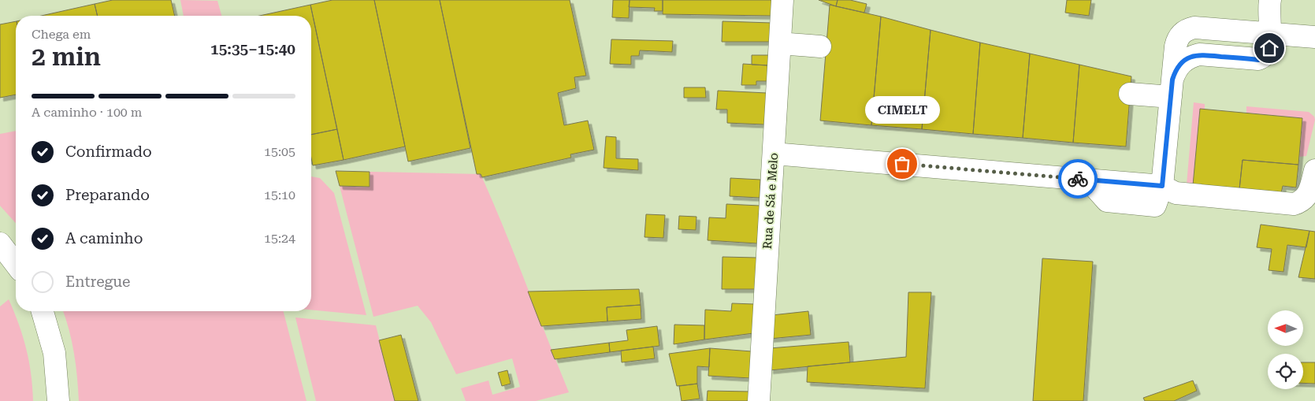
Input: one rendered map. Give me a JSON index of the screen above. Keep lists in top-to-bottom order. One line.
{"streets":{"street":["Rua de Sá e Melo"]},"places":["CIMELT"],"north":"left","page":{"heading":["2 min","Chega em","15:35–15:40"],"bar":"A caminho · 100 m","bubble":"CIMELT","list":[["Confirmado","15:05"],["Preparando","15:10"],["A caminho","15:24"],"Entregue"]}}
